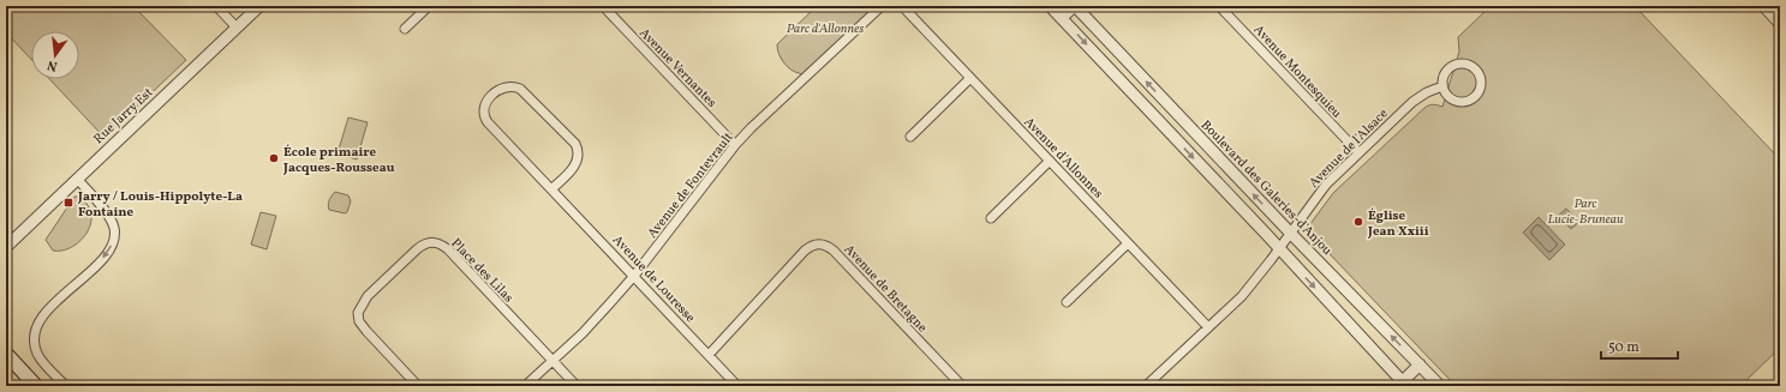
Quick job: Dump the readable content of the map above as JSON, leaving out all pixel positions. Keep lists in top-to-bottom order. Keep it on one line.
{"streets":{"street":["Avenue Vernantes","Avenue Montesquieu","Rue Jarry Est","Avenue de l'Alsace","Avenue d'Allonnes","Avenue de Fontevrault","Boulevard des Galeries-d'Anjou","Place des Lilas","Avenue de Louresse","Avenue de Bretagne"]},"crossings":[["Avenue Vernantes","Avenue de Fontevrault"],["Avenue Montesquieu","Avenue de l'Alsace"],["Avenue de l'Alsace","Avenue d'Allonnes"],["Avenue de l'Alsace","Boulevard des Galeries-d'Anjou"],["Avenue de Fontevrault","Place des Lilas"],["Avenue de Fontevrault","Avenue de Louresse"],["Avenue de Louresse","Avenue de Bretagne"]],"parks":["Parc d'Allonnes","Parc Lucie-Bruneau"],"places":{"other":["École primaire Jacques-Rousseau","Église Jean Xxiii"],"transit":["Jarry / Louis-Hippolyte-La Fontaine"]},"scale_bar":"50 m","north":"bottom"}
